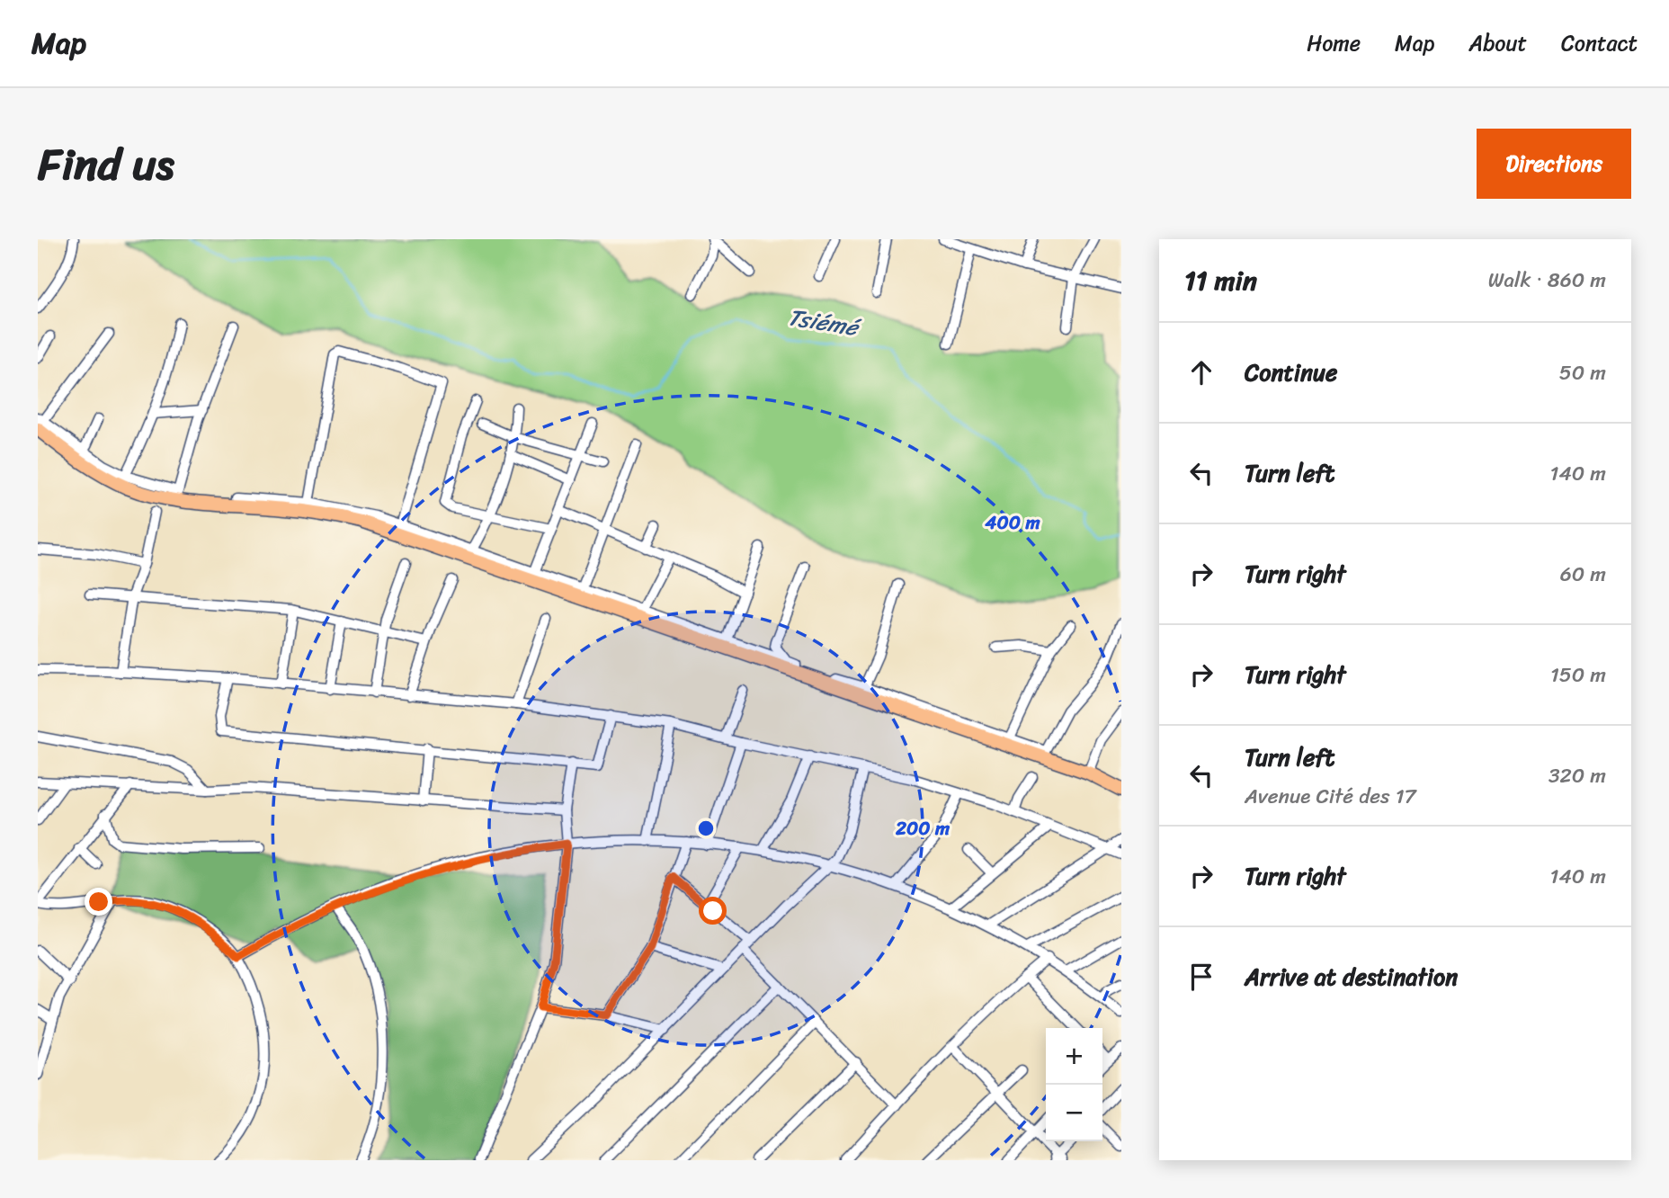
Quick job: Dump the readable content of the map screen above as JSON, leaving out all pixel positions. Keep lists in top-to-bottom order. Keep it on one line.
{"water":["Tsiémé"],"page":{"header":"Map","nav":["Home","Map","About","Contact"],"title":"Find us","buttons":"Directions","heading":["11 min","Walk · 860 m"],"list":[["Continue","50 m"],["Turn left","140 m"],["Turn right","60 m"],["Turn right","150 m"],["Turn left","Avenue Cité des 17","320 m"],["Turn right","140 m"],"Arrive at destination"],"map_buttons":["+","−"]},"rings":["400 m","200 m"]}
